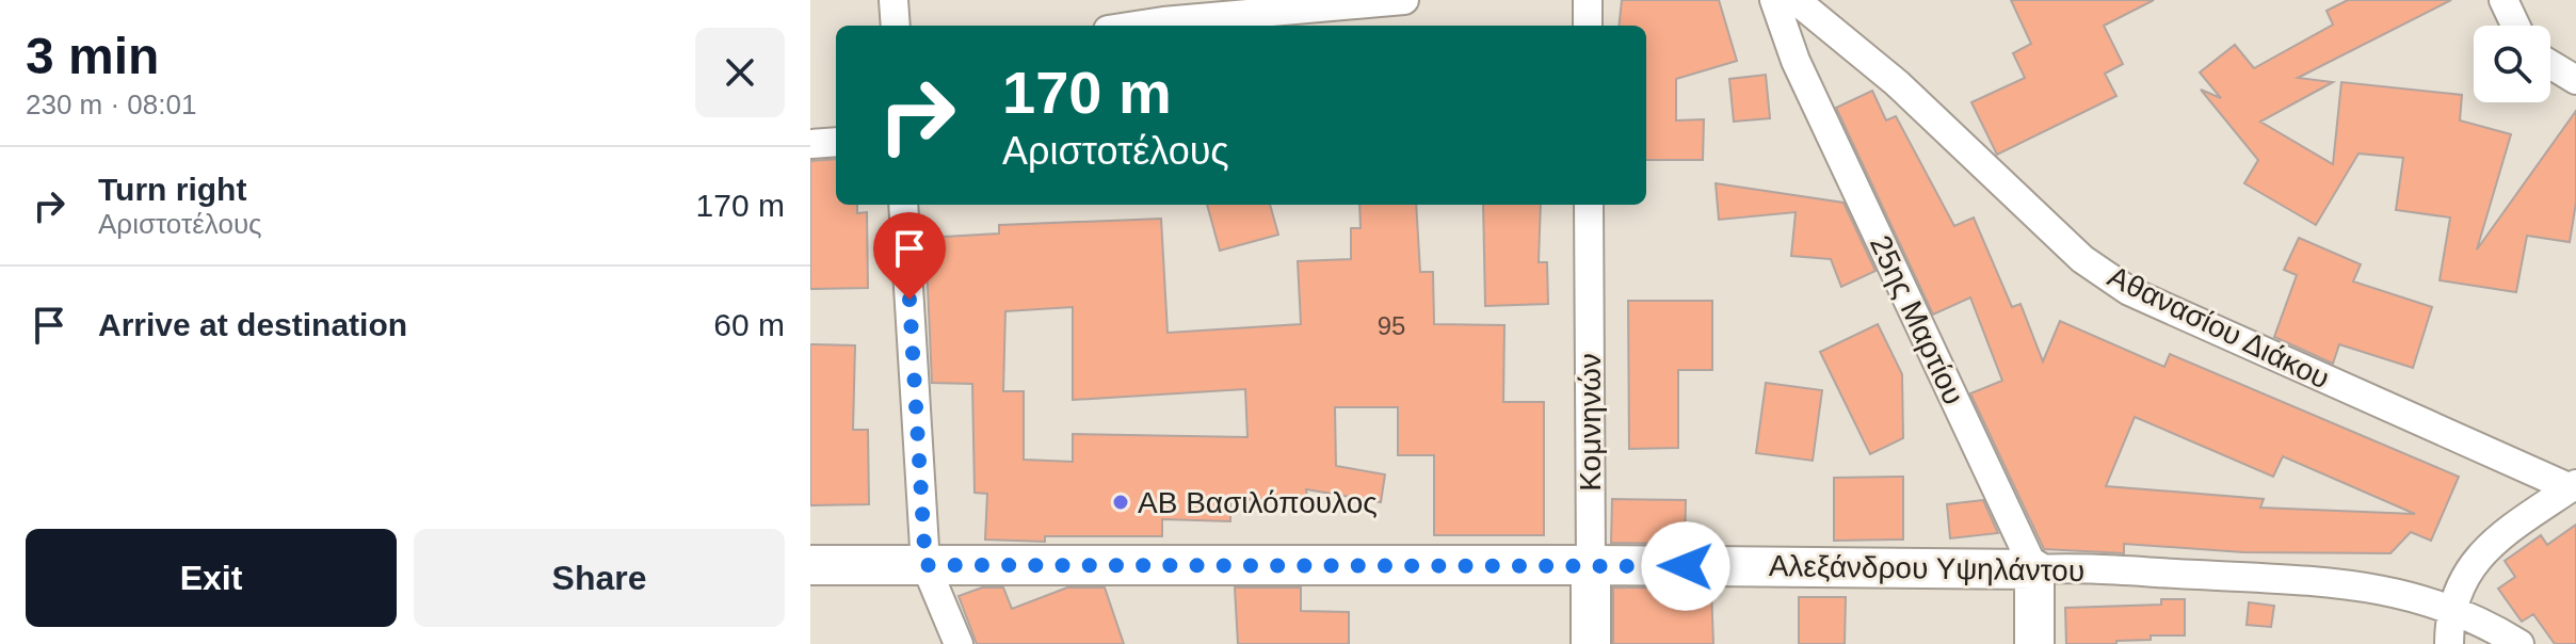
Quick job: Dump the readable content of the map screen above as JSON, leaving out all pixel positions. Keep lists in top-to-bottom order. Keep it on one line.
{"streets":{"street":["25ης Μαρτίου","Αθανασίου Διάκου","Κομνηνών","Αλεξάνδρου Υψηλάντου"]},"crossings":[["25ης Μαρτίου","Αλεξάνδρου Υψηλάντου"],["Κομνηνών","Αλεξάνδρου Υψηλάντου"]],"places":["ΑΒ Βασιλόπουλος"],"house_numbers":["95"],"page":{"heading":["3 min","230 m · 08:01"],"turn":["170 m","Αριστοτέλους"],"list":[{"name":"Turn right","note":"Αριστοτέλους","value":"170 m"},{"name":"Arrive at destination","value":"60 m"}],"buttons":["Exit","Share"]}}
